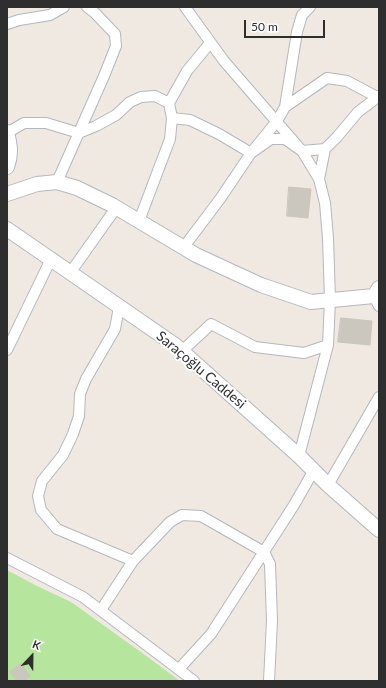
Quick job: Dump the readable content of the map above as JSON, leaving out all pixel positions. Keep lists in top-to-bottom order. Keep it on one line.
{"streets":{"street":["Saraçoğlu Caddesi"]},"scale_bar":"50 m","north":"top"}
